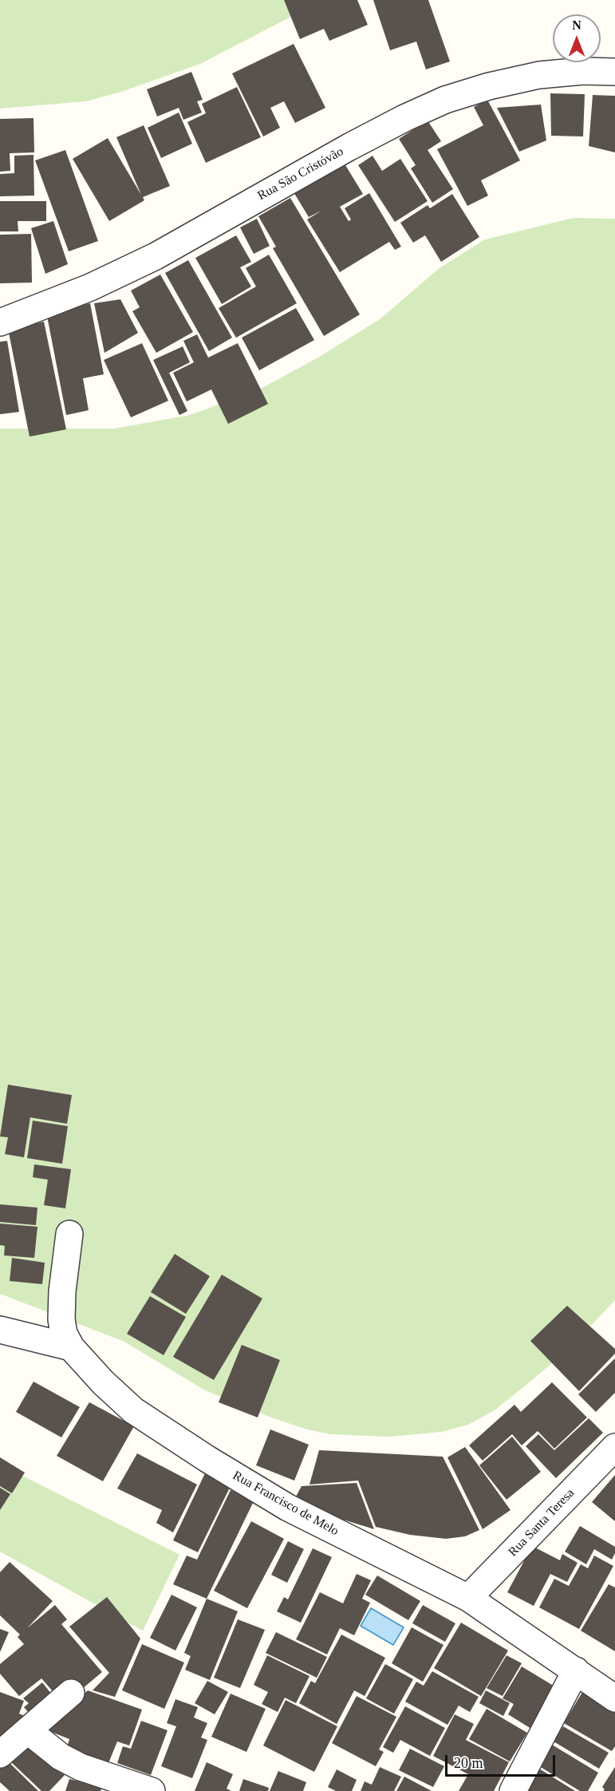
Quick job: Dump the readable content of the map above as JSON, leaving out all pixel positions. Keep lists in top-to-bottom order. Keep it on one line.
{"streets":{"street":["Rua São Cristóvão","Rua Francisco de Melo","Rua Santa Teresa"]},"crossings":[["Rua Francisco de Melo","Rua Santa Teresa"]],"scale_bar":"20 m","north":"top"}
